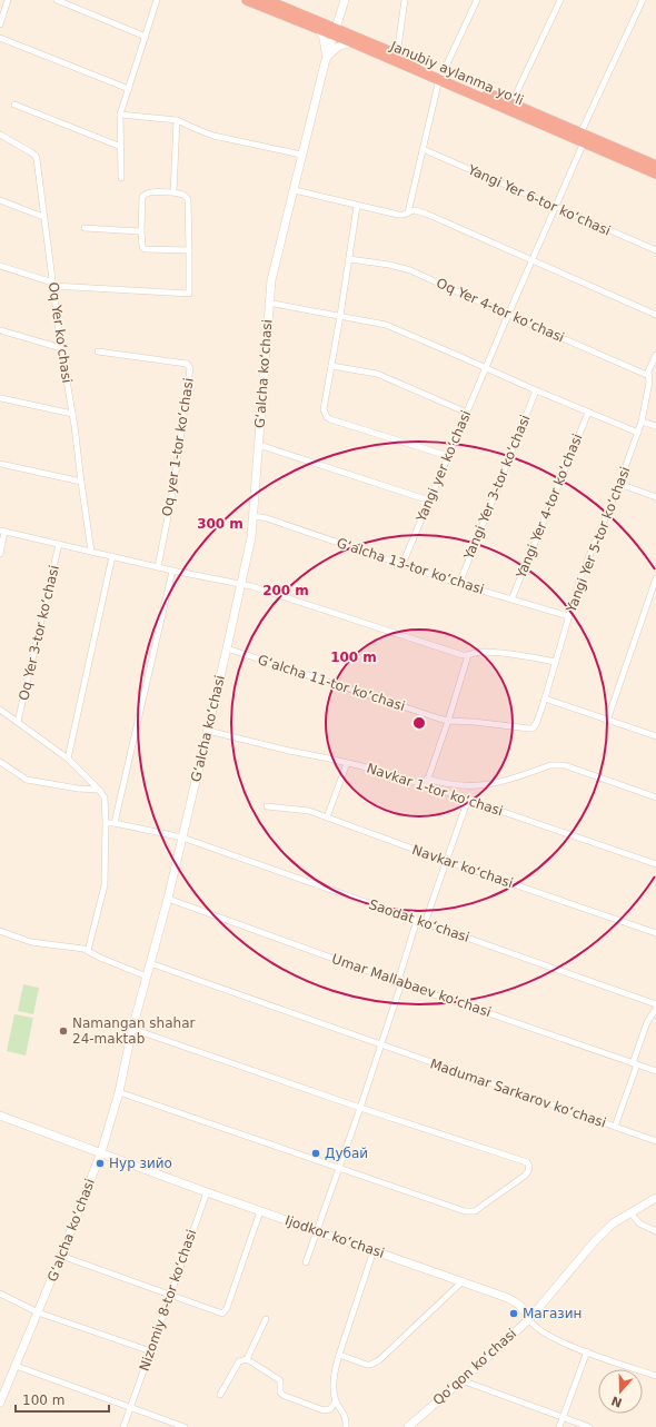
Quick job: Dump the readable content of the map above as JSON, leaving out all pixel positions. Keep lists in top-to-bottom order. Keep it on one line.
{"streets":{"highway":["Janubiy aylanma yoʻli"],"street":["Yangi Yer 6-tor koʻchasi","Oq Yer 4-tor koʻchasi","Oq Yer koʻchasi","Gʻalcha koʻchasi","Oq yer 1-tor koʻchasi","Yangi yer koʻchasi","Yangi Yer 3-tor koʻchasi","Yangi Yer 4-tor koʻchasi","Yangi Yer 5-tor koʻchasi","Gʻalcha 13-tor koʻchasi","Oq Yer 3-tor koʻchasi","Gʻalcha 11-tor koʻchasi","Navkar 1-tor koʻchasi","Navkar koʻchasi","Saodat koʻchasi","Umar Mallabaev koʻchasi","Madumar Sarkarov koʻchasi","Ijodkor koʻchasi","Nizomiy 8-tor koʻchasi","Qoʻqon koʻchasi"]},"crossings":[["Janubiy aylanma yoʻli","Gʻalcha koʻchasi"],["Janubiy aylanma yoʻli","Yangi yer koʻchasi"],["Yangi Yer 6-tor koʻchasi","Yangi yer koʻchasi"],["Oq Yer 4-tor koʻchasi","Yangi yer koʻchasi"],["Oq Yer 4-tor koʻchasi","Yangi Yer 5-tor koʻchasi"],["Gʻalcha koʻchasi","Gʻalcha 13-tor koʻchasi"],["Gʻalcha koʻchasi","Gʻalcha 11-tor koʻchasi"],["Gʻalcha koʻchasi","Navkar 1-tor koʻchasi"],["Gʻalcha koʻchasi","Saodat koʻchasi"],["Gʻalcha koʻchasi","Umar Mallabaev koʻchasi"],["Gʻalcha koʻchasi","Madumar Sarkarov koʻchasi"],["Gʻalcha koʻchasi","Ijodkor koʻchasi"],["Yangi yer koʻchasi","Gʻalcha 13-tor koʻchasi"],["Yangi Yer 3-tor koʻchasi","Gʻalcha 13-tor koʻchasi"],["Yangi Yer 4-tor koʻchasi","Gʻalcha 13-tor koʻchasi"],["Yangi Yer 5-tor koʻchasi","Gʻalcha 13-tor koʻchasi"],["Yangi Yer 5-tor koʻchasi","Gʻalcha 11-tor koʻchasi"],["Ijodkor koʻchasi","Nizomiy 8-tor koʻchasi"],["Ijodkor koʻchasi","Qoʻqon koʻchasi"]],"places":["Namangan shahar 24-maktab","Дубай","Нур зийо","Магазин"],"scale_bar":"100 m","north":"bottom","rings":["300 m","200 m","100 m"]}
